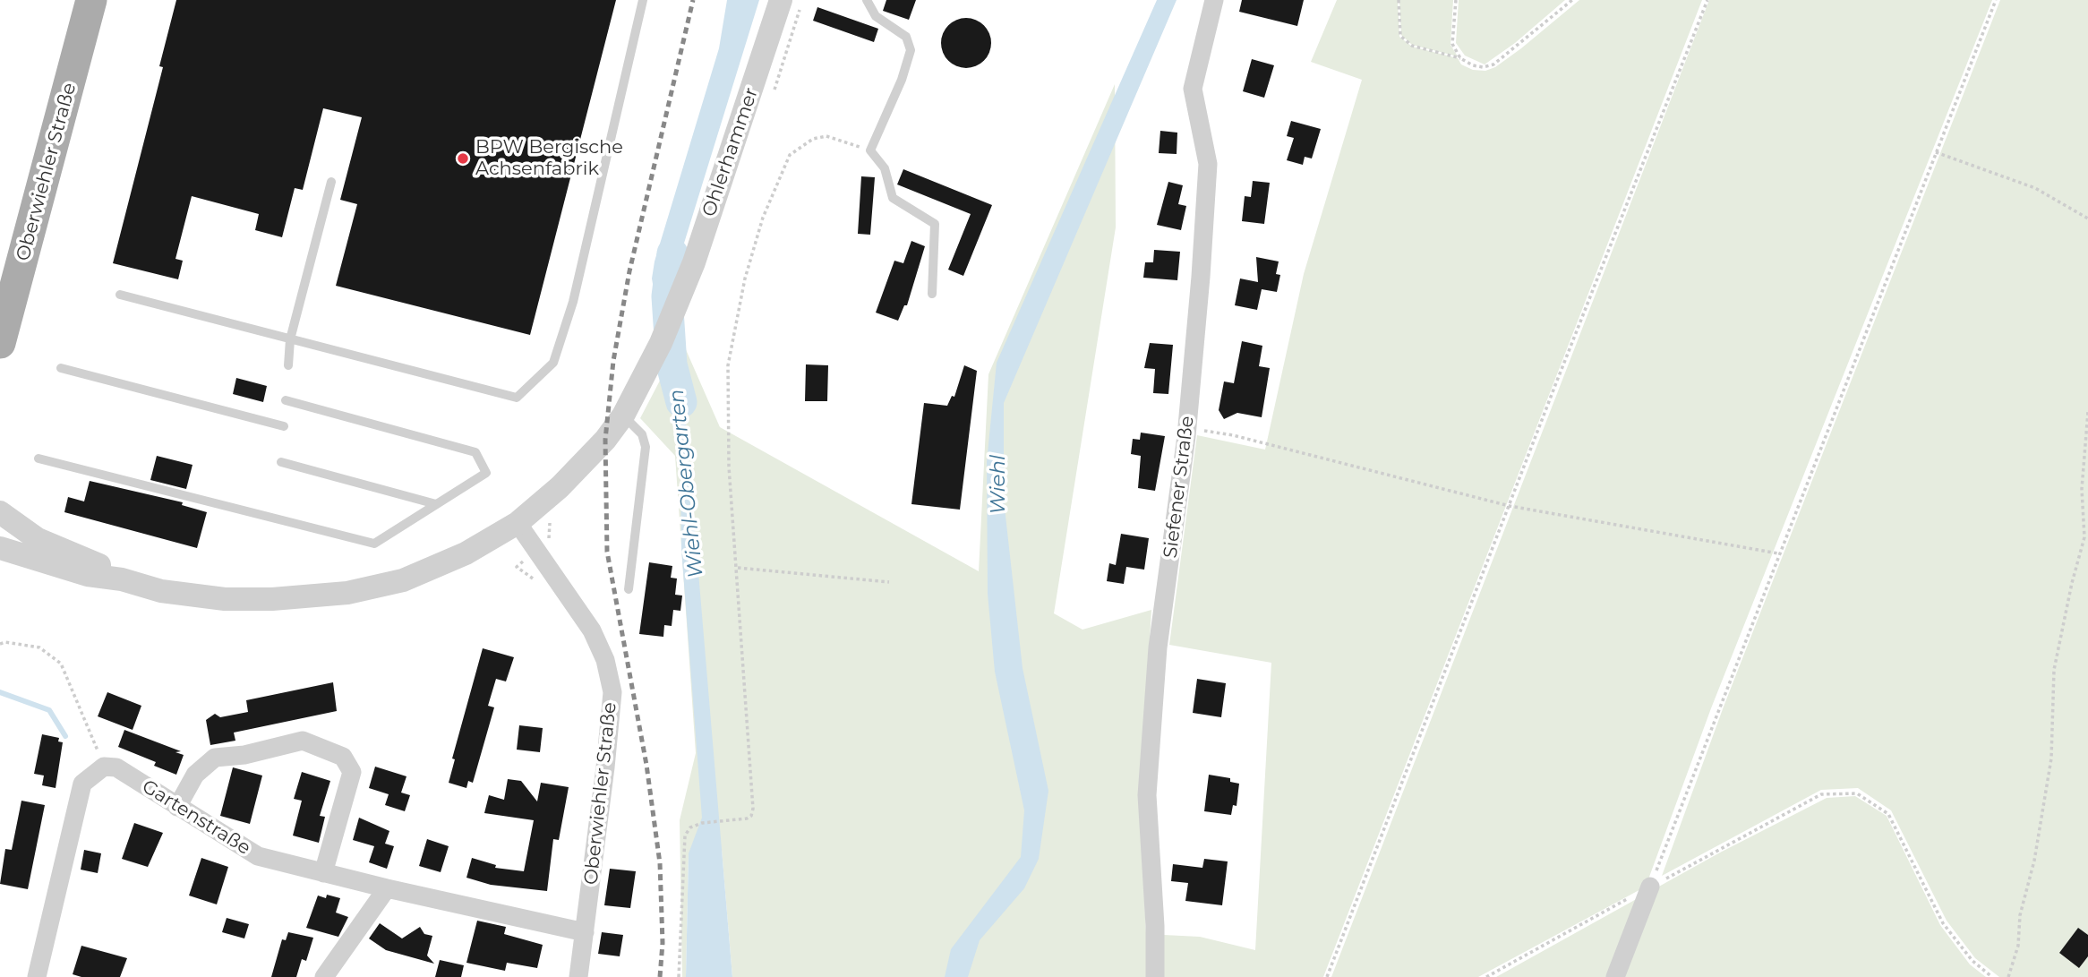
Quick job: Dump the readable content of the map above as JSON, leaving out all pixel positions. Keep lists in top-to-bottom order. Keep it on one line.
{"streets":{"main road":["Oberwiehler Straße"],"street":["Ohlerhammer","Siefener Straße","Gartenstraße"]},"crossings":[["Oberwiehler Straße","Gartenstraße"]],"water":["Wiehl-Obergarten","Wiehl"],"places":["BPW Bergische Achsenfabrik"]}
